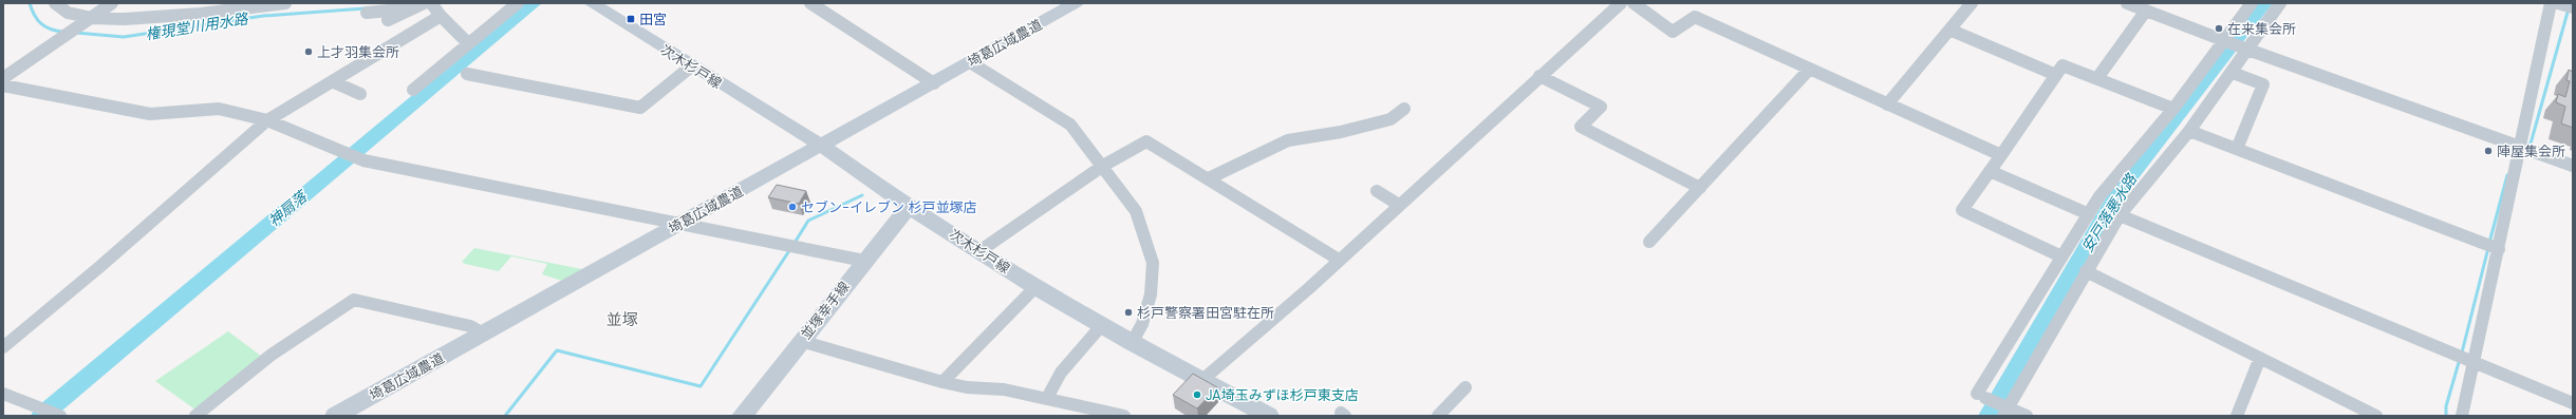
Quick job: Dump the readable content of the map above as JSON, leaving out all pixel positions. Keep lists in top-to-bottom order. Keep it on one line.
{"streets":{"main road":["埼葛広域農道","次木杉戸線","並塚幸手線"]},"crossings":[["埼葛広域農道","次木杉戸線"],["次木杉戸線","並塚幸手線"]],"districts":["並塚"],"water":["権現堂川用水路","神扇落","安戸落悪水路"],"places":{"transit":["田宮"],"other":["在来集会所","上才羽集会所","陣屋集会所","セブン-イレブン 杉戸並塚店","杉戸警察署田宮駐在所","JA埼玉みずほ杉戸東支店"]}}
